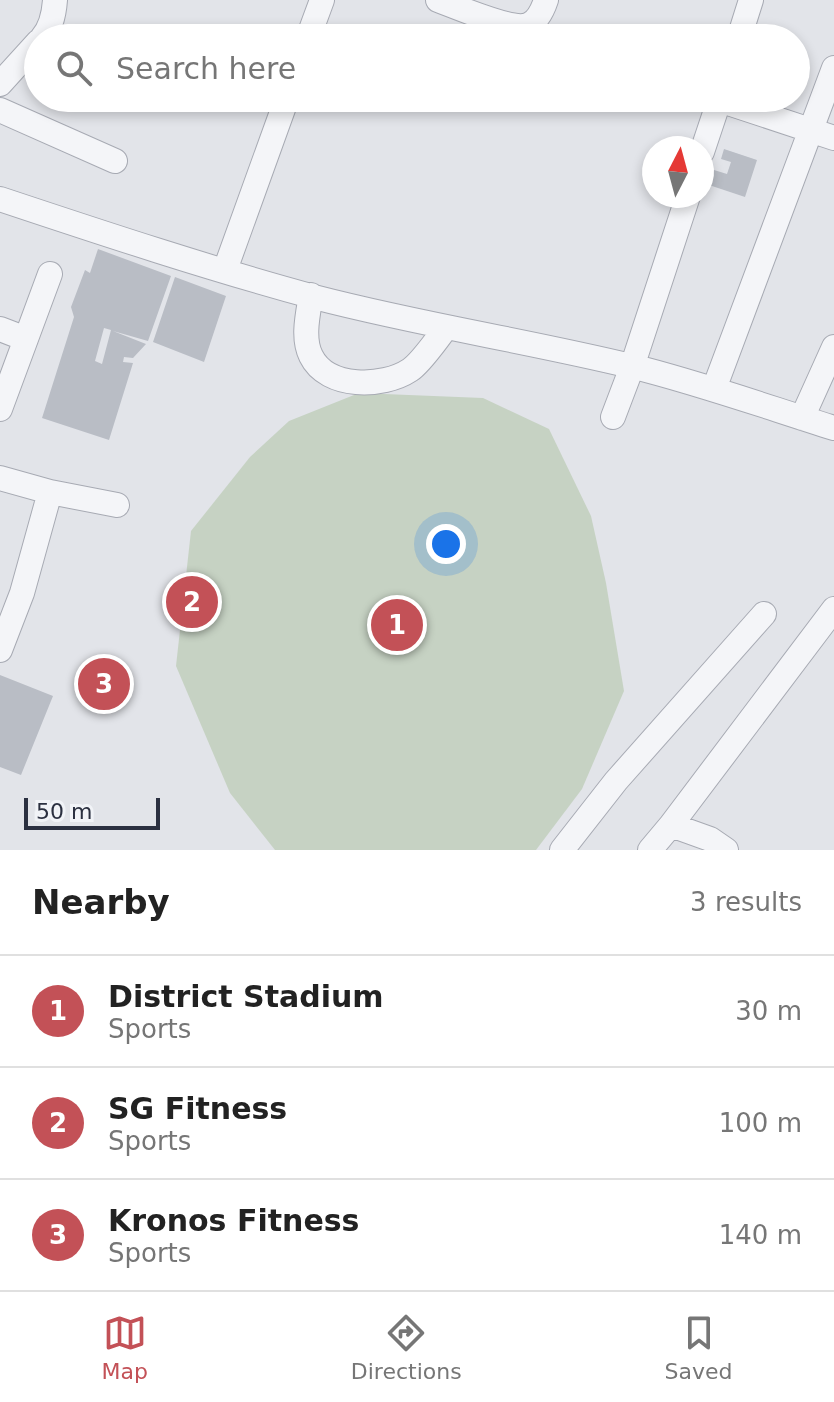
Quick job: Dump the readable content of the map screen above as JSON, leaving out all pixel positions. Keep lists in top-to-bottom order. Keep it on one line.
{"scale_bar":"50 m","north":"top","page":{"search":"Search here","pins":["2","1","3"],"scale":"50 m","heading":["Nearby","3 results"],"list":[{"mark":"1","name":"District Stadium","note":"Sports","value":"30 m"},{"mark":"2","name":"SG Fitness","note":"Sports","value":"100 m"},{"mark":"3","name":"Kronos Fitness","note":"Sports","value":"140 m"}],"nav":["Map","Directions","Saved"]}}
